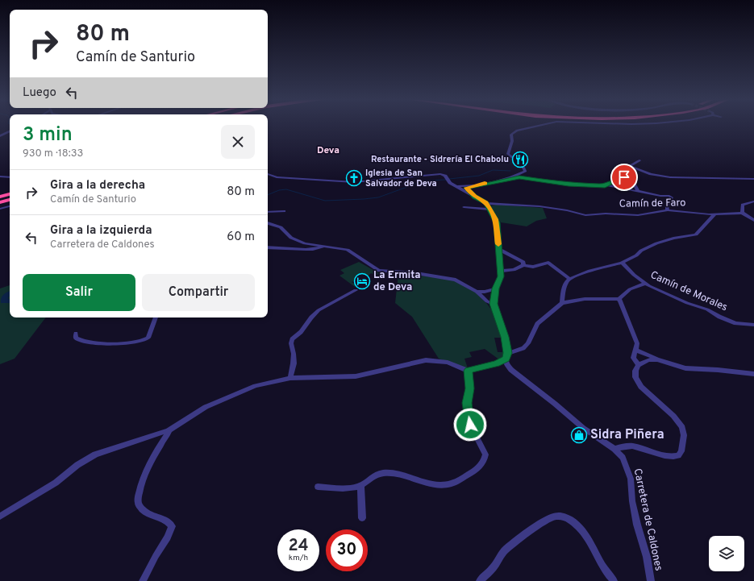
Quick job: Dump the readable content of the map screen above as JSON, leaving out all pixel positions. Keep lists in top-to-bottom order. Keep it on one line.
{"streets":{"street":["Camín de Faro","Camín de Morales","Carretera de Caldones"]},"crossings":[["Camín de Faro","Carretera de Caldones"]],"districts":["Deva"],"places":{"restaurant":["Restaurante - Sidrería El Chabolu"],"church":["Iglesia de San Salvador de Deva"],"hotel":["La Ermita de Deva"],"shop":["Sidra Piñera"]},"page":{"turn":["80 m","Camín de Santurio"],"then":"Luego","heading":["3 min","930 m · 18:33"],"list":[{"name":"Gira a la derecha","note":"Camín de Santurio","value":"80 m"},{"name":"Gira a la izquierda","note":"Carretera de Caldones","value":"60 m"}],"buttons":["Salir","Compartir"],"speed":"24 km/h","limit":"30"}}
